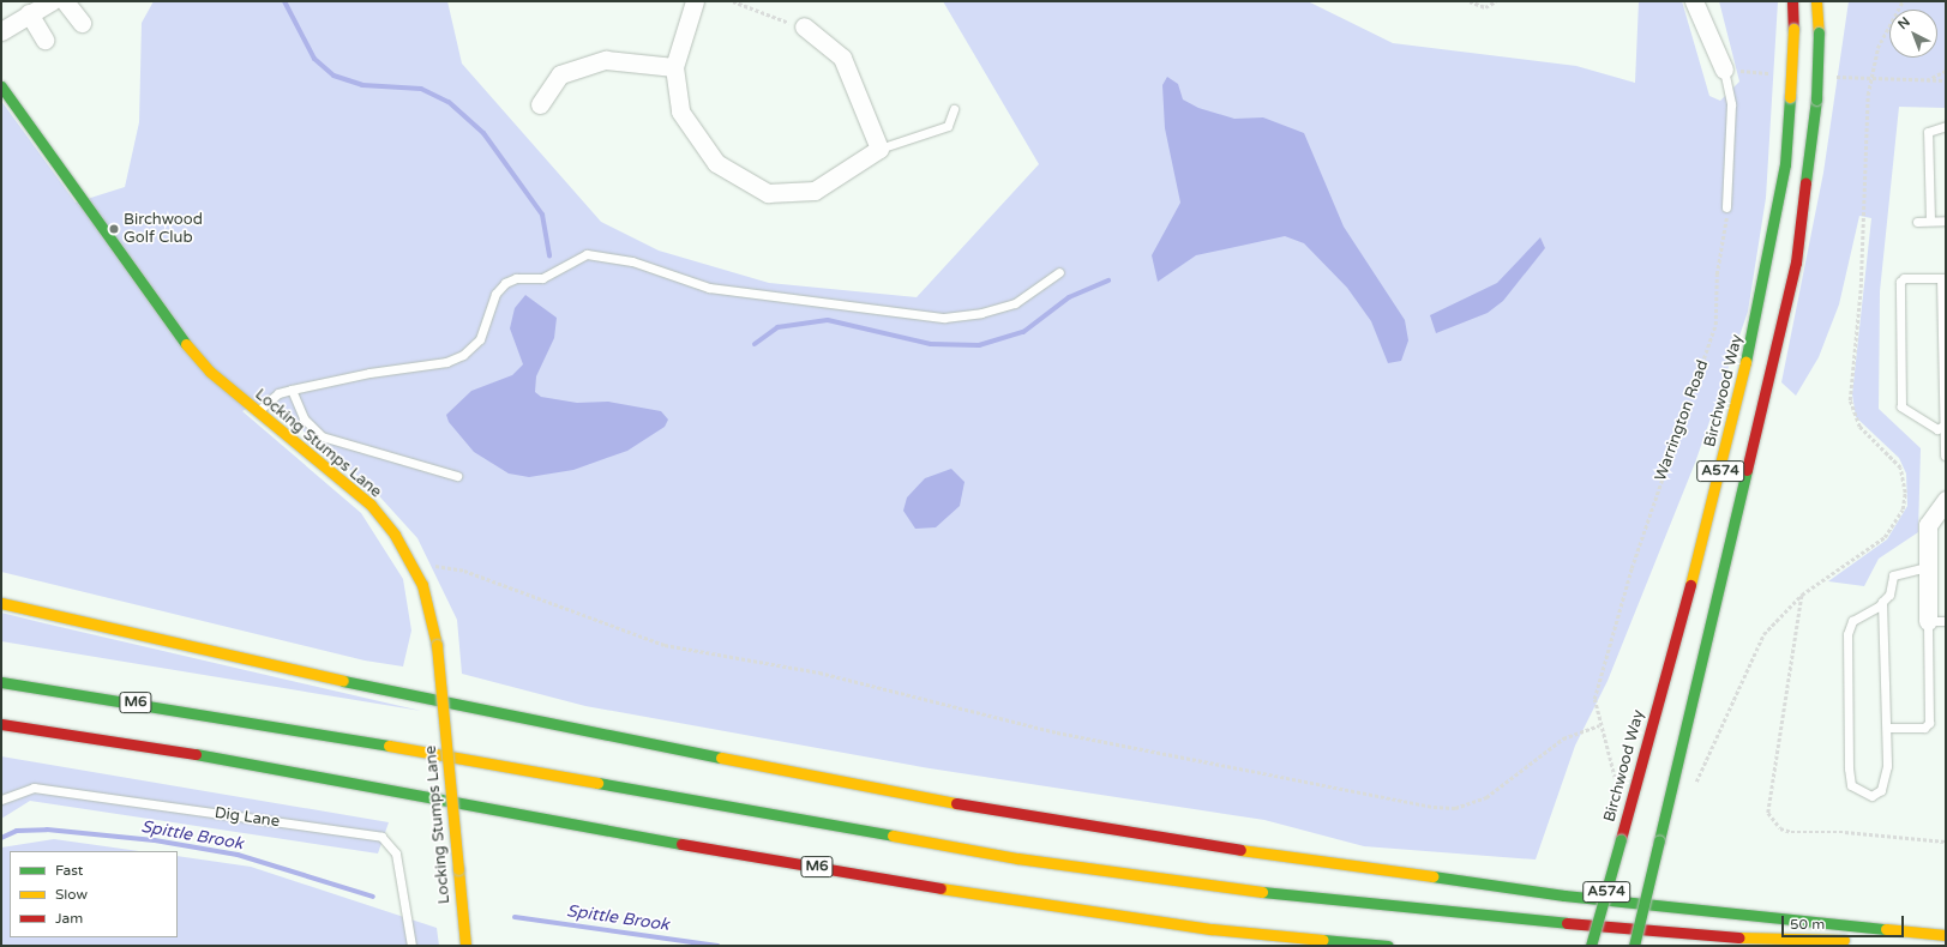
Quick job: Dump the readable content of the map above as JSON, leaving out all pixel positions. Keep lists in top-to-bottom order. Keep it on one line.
{"streets":{"main road":["Birchwood Way","Locking Stumps Lane","A574","M6"],"lane":["Dig Lane"],"path":["Warrington Road"]},"water":["Spittle Brook"],"places":["Birchwood Golf Club"],"legend":["Fast","Slow","Jam"],"scale_bar":"50 m","north":"top left"}
